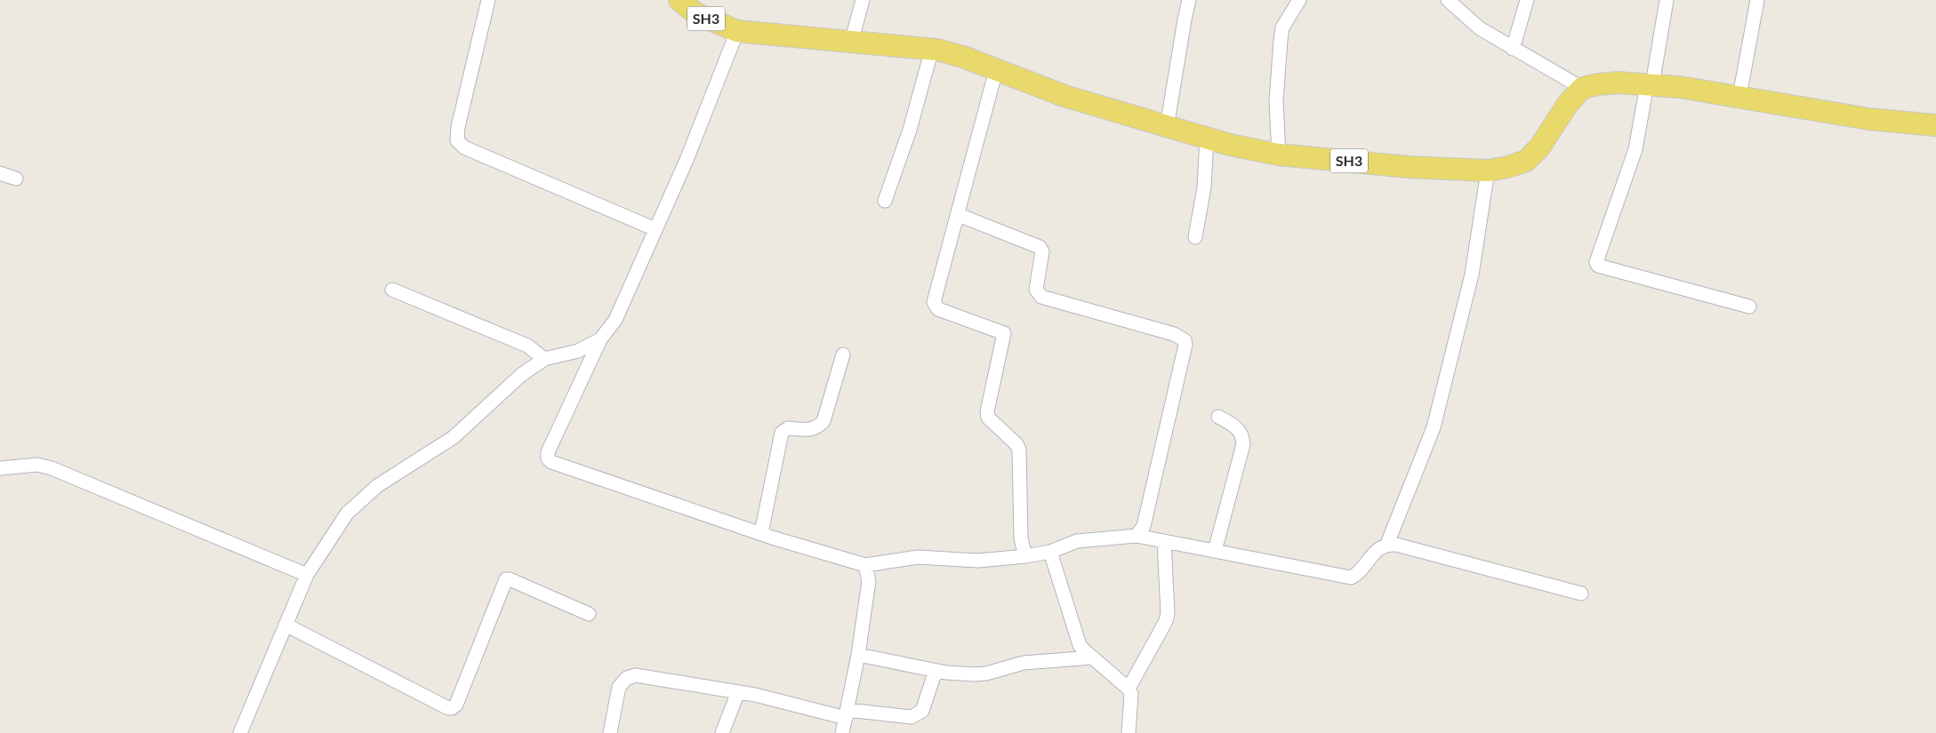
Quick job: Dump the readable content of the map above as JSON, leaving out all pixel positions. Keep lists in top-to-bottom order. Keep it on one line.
{"streets":{"main road":["SH3"]}}
